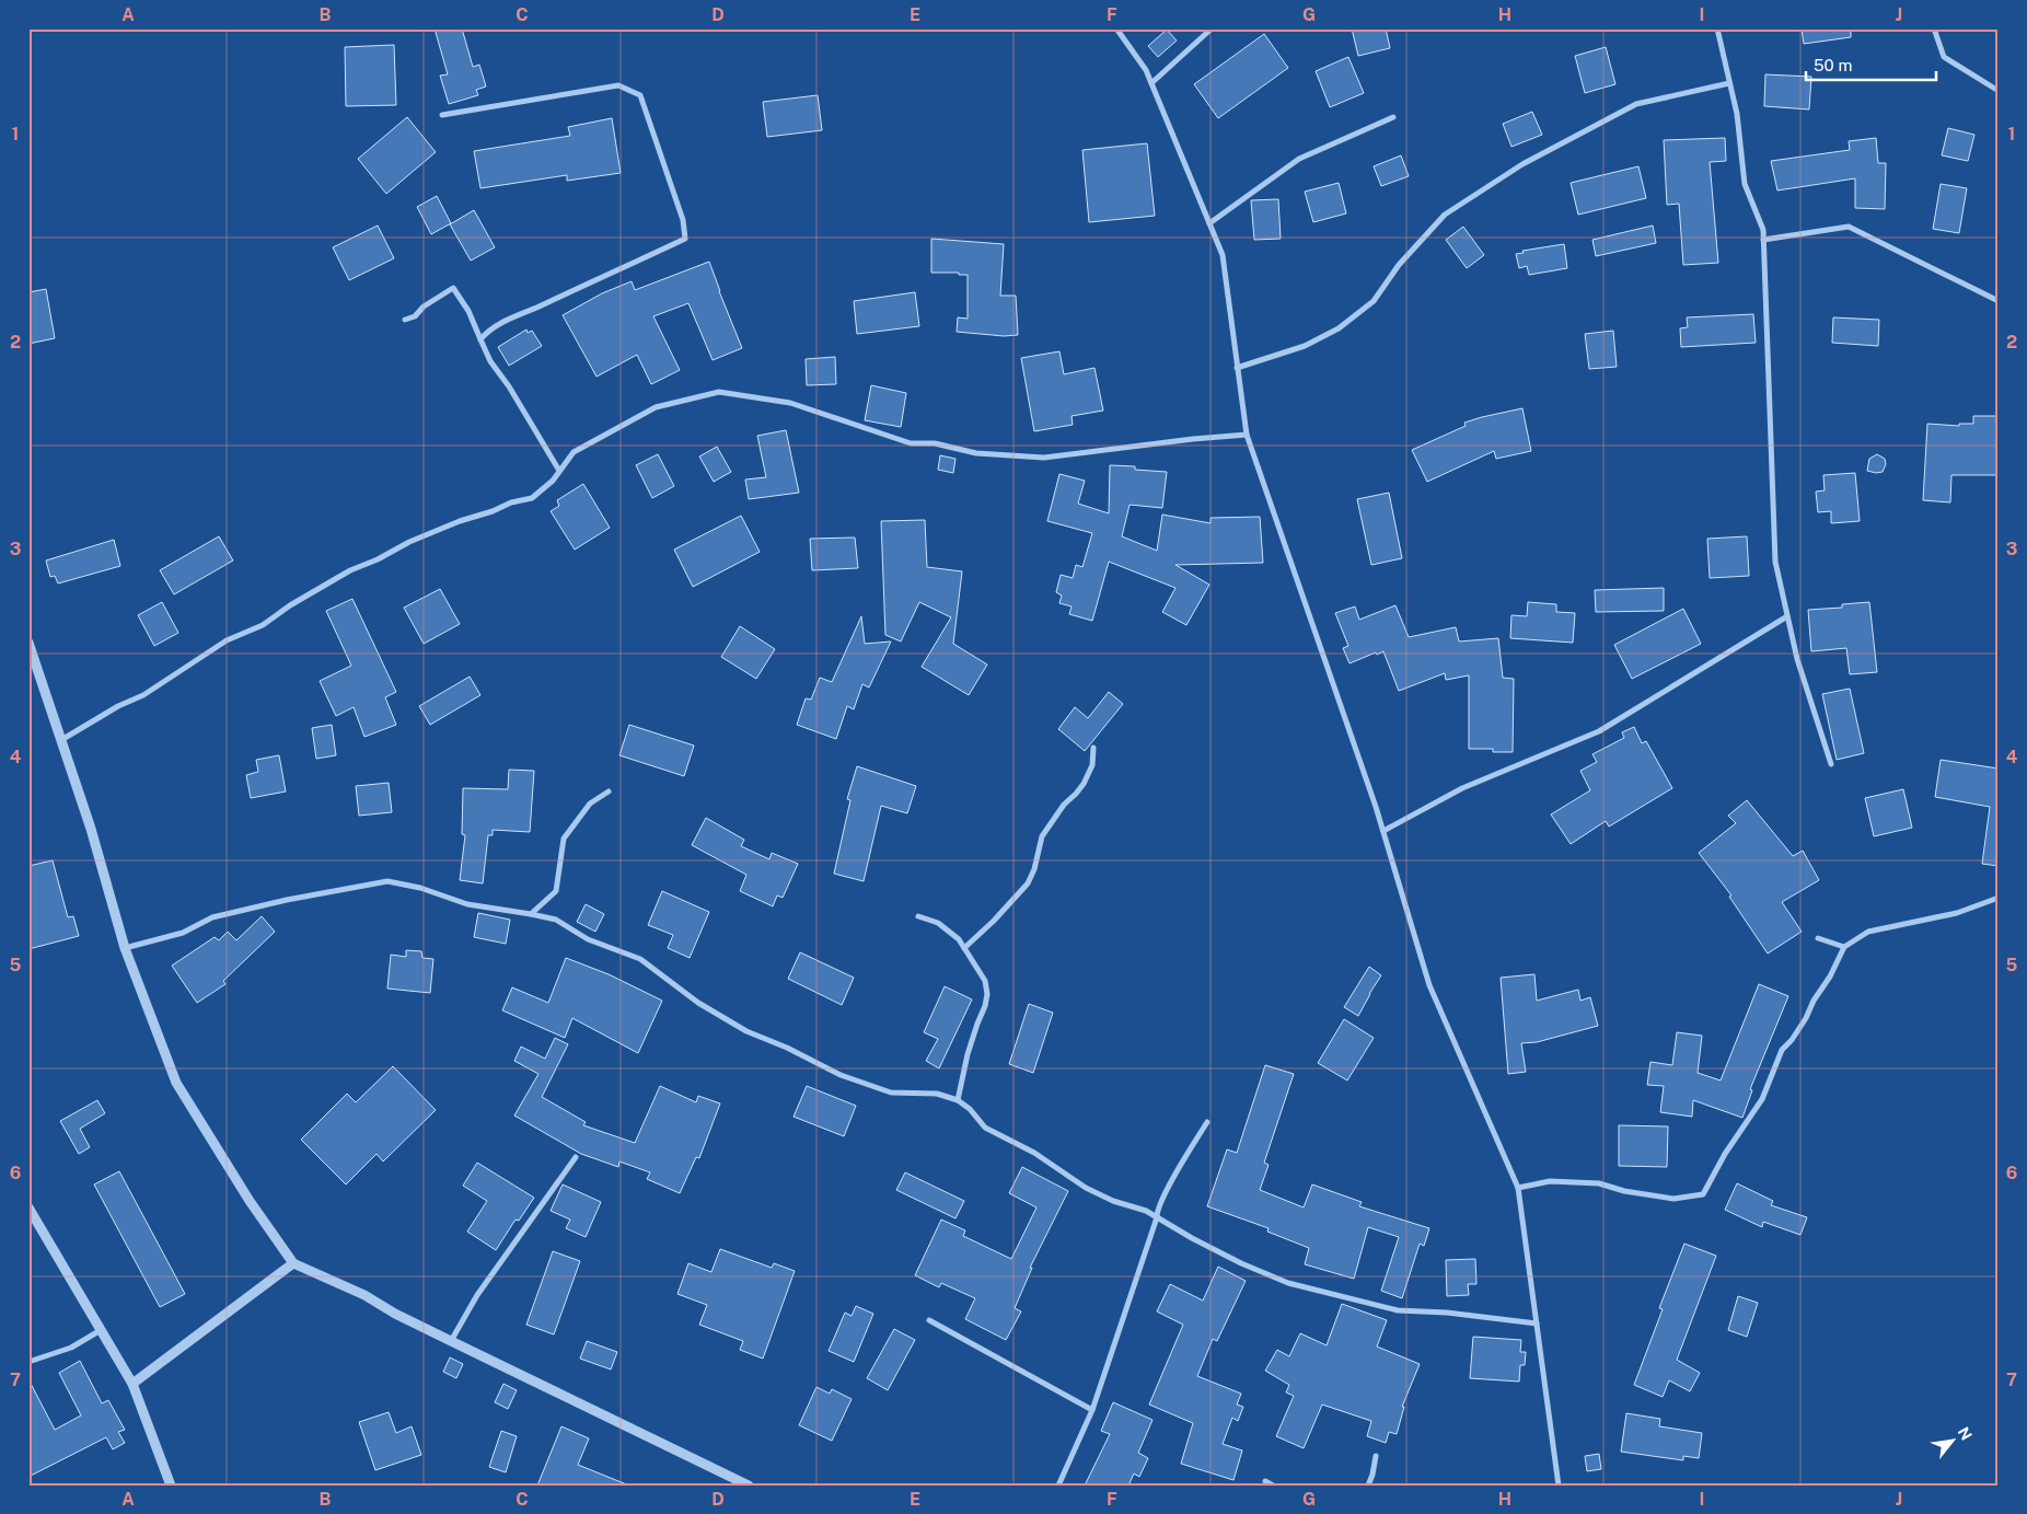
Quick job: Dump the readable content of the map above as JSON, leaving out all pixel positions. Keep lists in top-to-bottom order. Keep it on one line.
{"scale_bar":"50 m","north":"top right","grid":{"columns":["A","B","C","D","E","F","G","H","I","J"],"rows":["1","2","3","4","5","6","7"]}}
